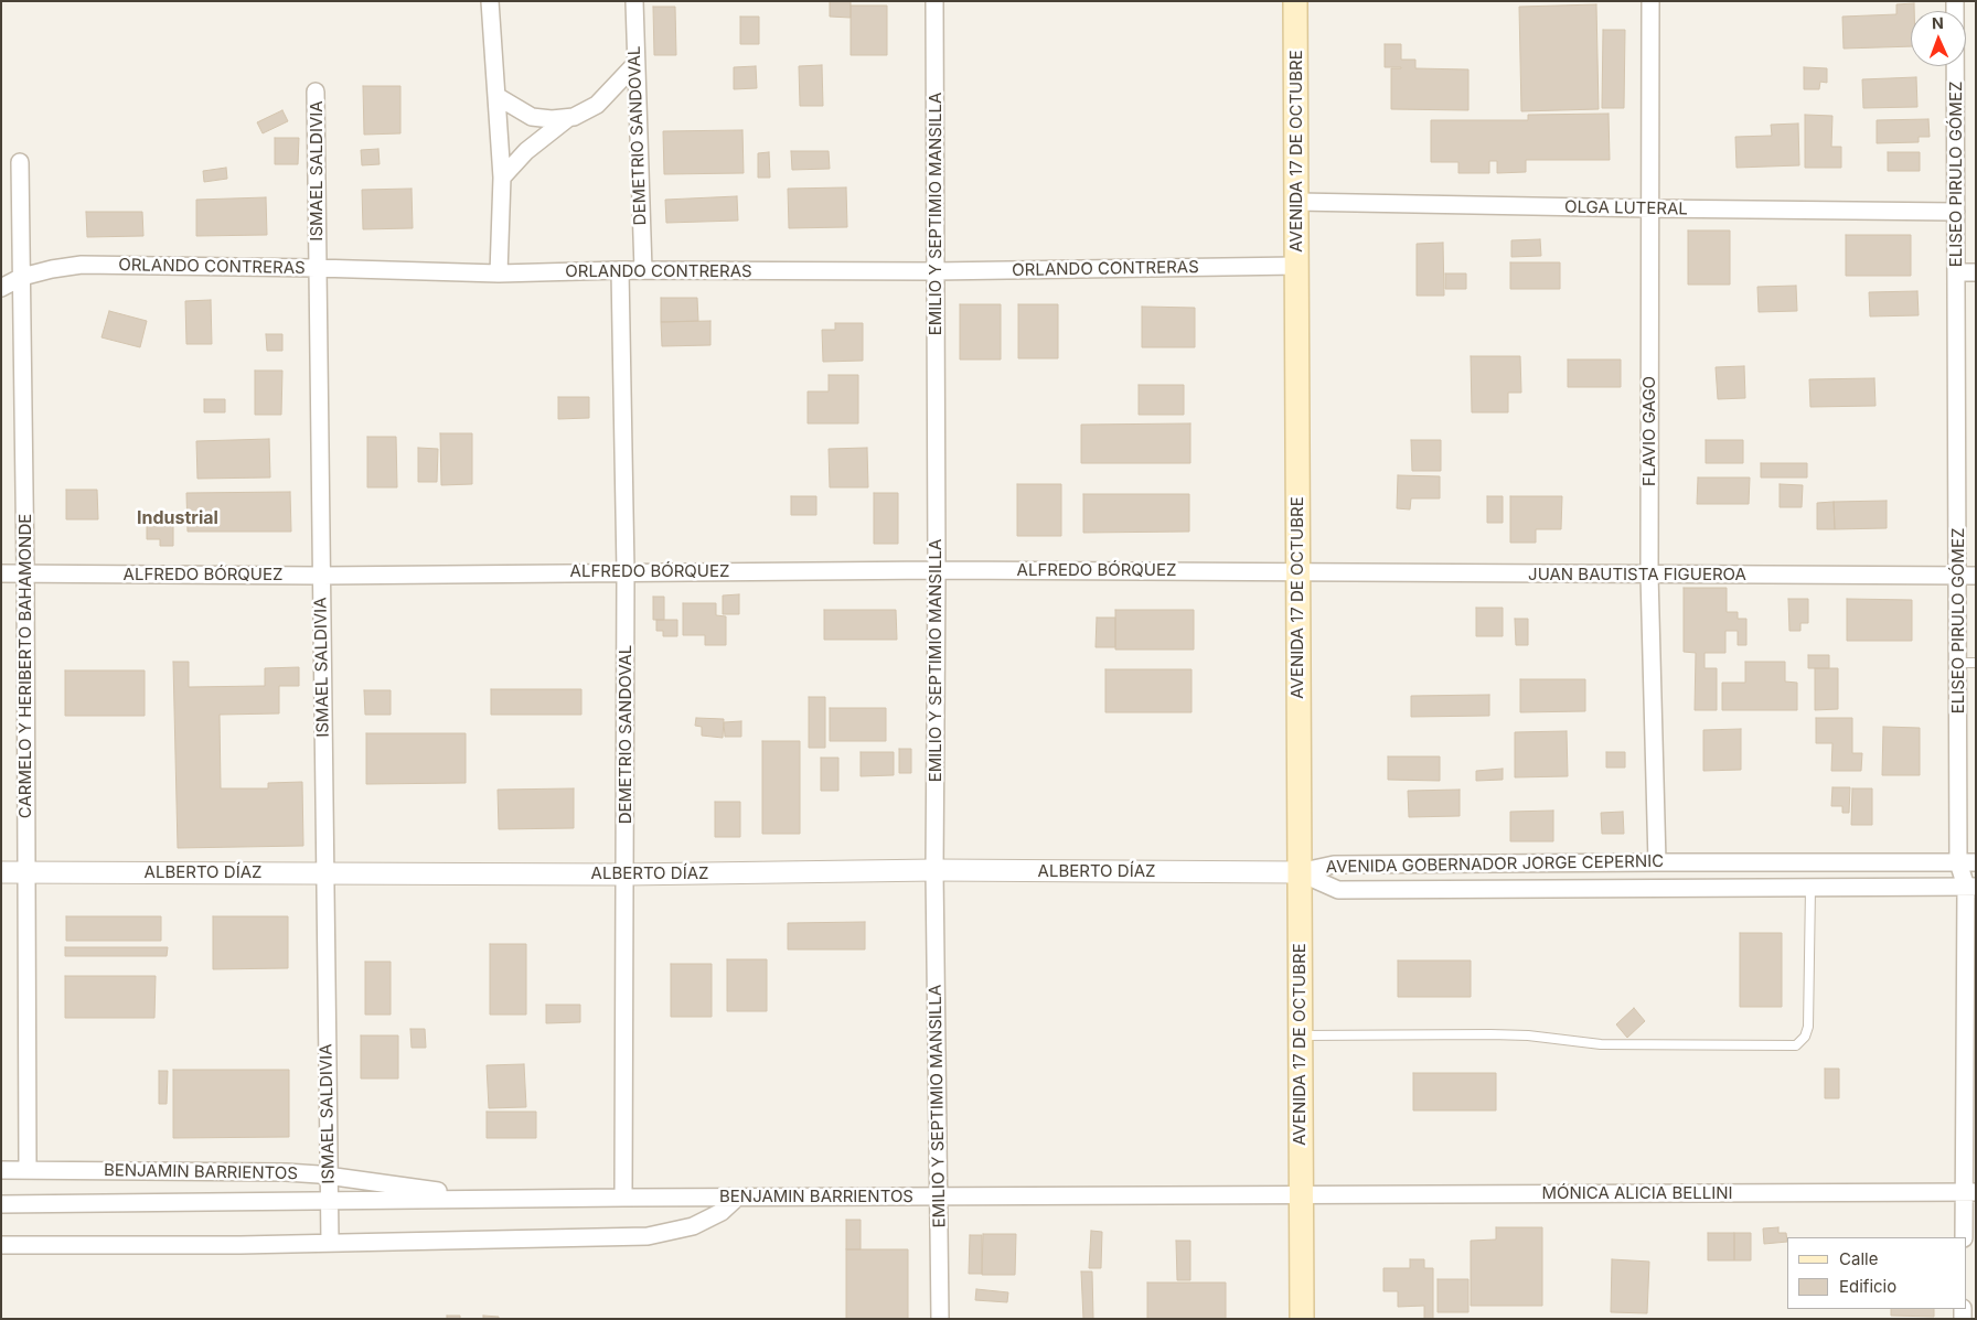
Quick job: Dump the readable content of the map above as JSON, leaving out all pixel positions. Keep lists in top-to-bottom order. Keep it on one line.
{"streets":{"main road":["AVENIDA 17 DE OCTUBRE"],"street":["DEMETRIO SANDOVAL","ISMAEL SALDIVIA","ELISEO PIRULO GÓMEZ","OLGA LUTERAL","EMILIO Y SEPTIMIO MANSILLA","ORLANDO CONTRERAS","FLAVIO GAGO","ALFREDO BÓRQUEZ","JUAN BAUTISTA FIGUEROA","CARMELO Y HERIBERTO BAHAMONDE","AVENIDA GOBERNADOR JORGE CEPERNIC","ALBERTO DÍAZ","BENJAMIN BARRIENTOS","MÓNICA ALICIA BELLINI"]},"crossings":[["DEMETRIO SANDOVAL","ORLANDO CONTRERAS"],["DEMETRIO SANDOVAL","ALFREDO BÓRQUEZ"],["DEMETRIO SANDOVAL","ALBERTO DÍAZ"],["DEMETRIO SANDOVAL","BENJAMIN BARRIENTOS"],["AVENIDA 17 DE OCTUBRE","OLGA LUTERAL"],["AVENIDA 17 DE OCTUBRE","ORLANDO CONTRERAS"],["AVENIDA 17 DE OCTUBRE","ALFREDO BÓRQUEZ"],["AVENIDA 17 DE OCTUBRE","JUAN BAUTISTA FIGUEROA"],["AVENIDA 17 DE OCTUBRE","AVENIDA GOBERNADOR JORGE CEPERNIC"],["AVENIDA 17 DE OCTUBRE","ALBERTO DÍAZ"],["AVENIDA 17 DE OCTUBRE","BENJAMIN BARRIENTOS"],["AVENIDA 17 DE OCTUBRE","MÓNICA ALICIA BELLINI"],["ISMAEL SALDIVIA","ORLANDO CONTRERAS"],["ISMAEL SALDIVIA","ALFREDO BÓRQUEZ"],["ISMAEL SALDIVIA","ALBERTO DÍAZ"],["ISMAEL SALDIVIA","BENJAMIN BARRIENTOS"],["ELISEO PIRULO GÓMEZ","OLGA LUTERAL"],["ELISEO PIRULO GÓMEZ","JUAN BAUTISTA FIGUEROA"],["ELISEO PIRULO GÓMEZ","AVENIDA GOBERNADOR JORGE CEPERNIC"],["ELISEO PIRULO GÓMEZ","MÓNICA ALICIA BELLINI"],["OLGA LUTERAL","FLAVIO GAGO"],["EMILIO Y SEPTIMIO MANSILLA","ORLANDO CONTRERAS"],["EMILIO Y SEPTIMIO MANSILLA","ALFREDO BÓRQUEZ"],["EMILIO Y SEPTIMIO MANSILLA","ALBERTO DÍAZ"],["EMILIO Y SEPTIMIO MANSILLA","BENJAMIN BARRIENTOS"],["ORLANDO CONTRERAS","CARMELO Y HERIBERTO BAHAMONDE"],["FLAVIO GAGO","JUAN BAUTISTA FIGUEROA"],["FLAVIO GAGO","AVENIDA GOBERNADOR JORGE CEPERNIC"],["ALFREDO BÓRQUEZ","JUAN BAUTISTA FIGUEROA"],["ALFREDO BÓRQUEZ","CARMELO Y HERIBERTO BAHAMONDE"],["CARMELO Y HERIBERTO BAHAMONDE","ALBERTO DÍAZ"],["CARMELO Y HERIBERTO BAHAMONDE","BENJAMIN BARRIENTOS"],["AVENIDA GOBERNADOR JORGE CEPERNIC","ALBERTO DÍAZ"],["BENJAMIN BARRIENTOS","MÓNICA ALICIA BELLINI"]],"districts":["Industrial"],"legend":["Calle","Edificio"],"north":"top"}
